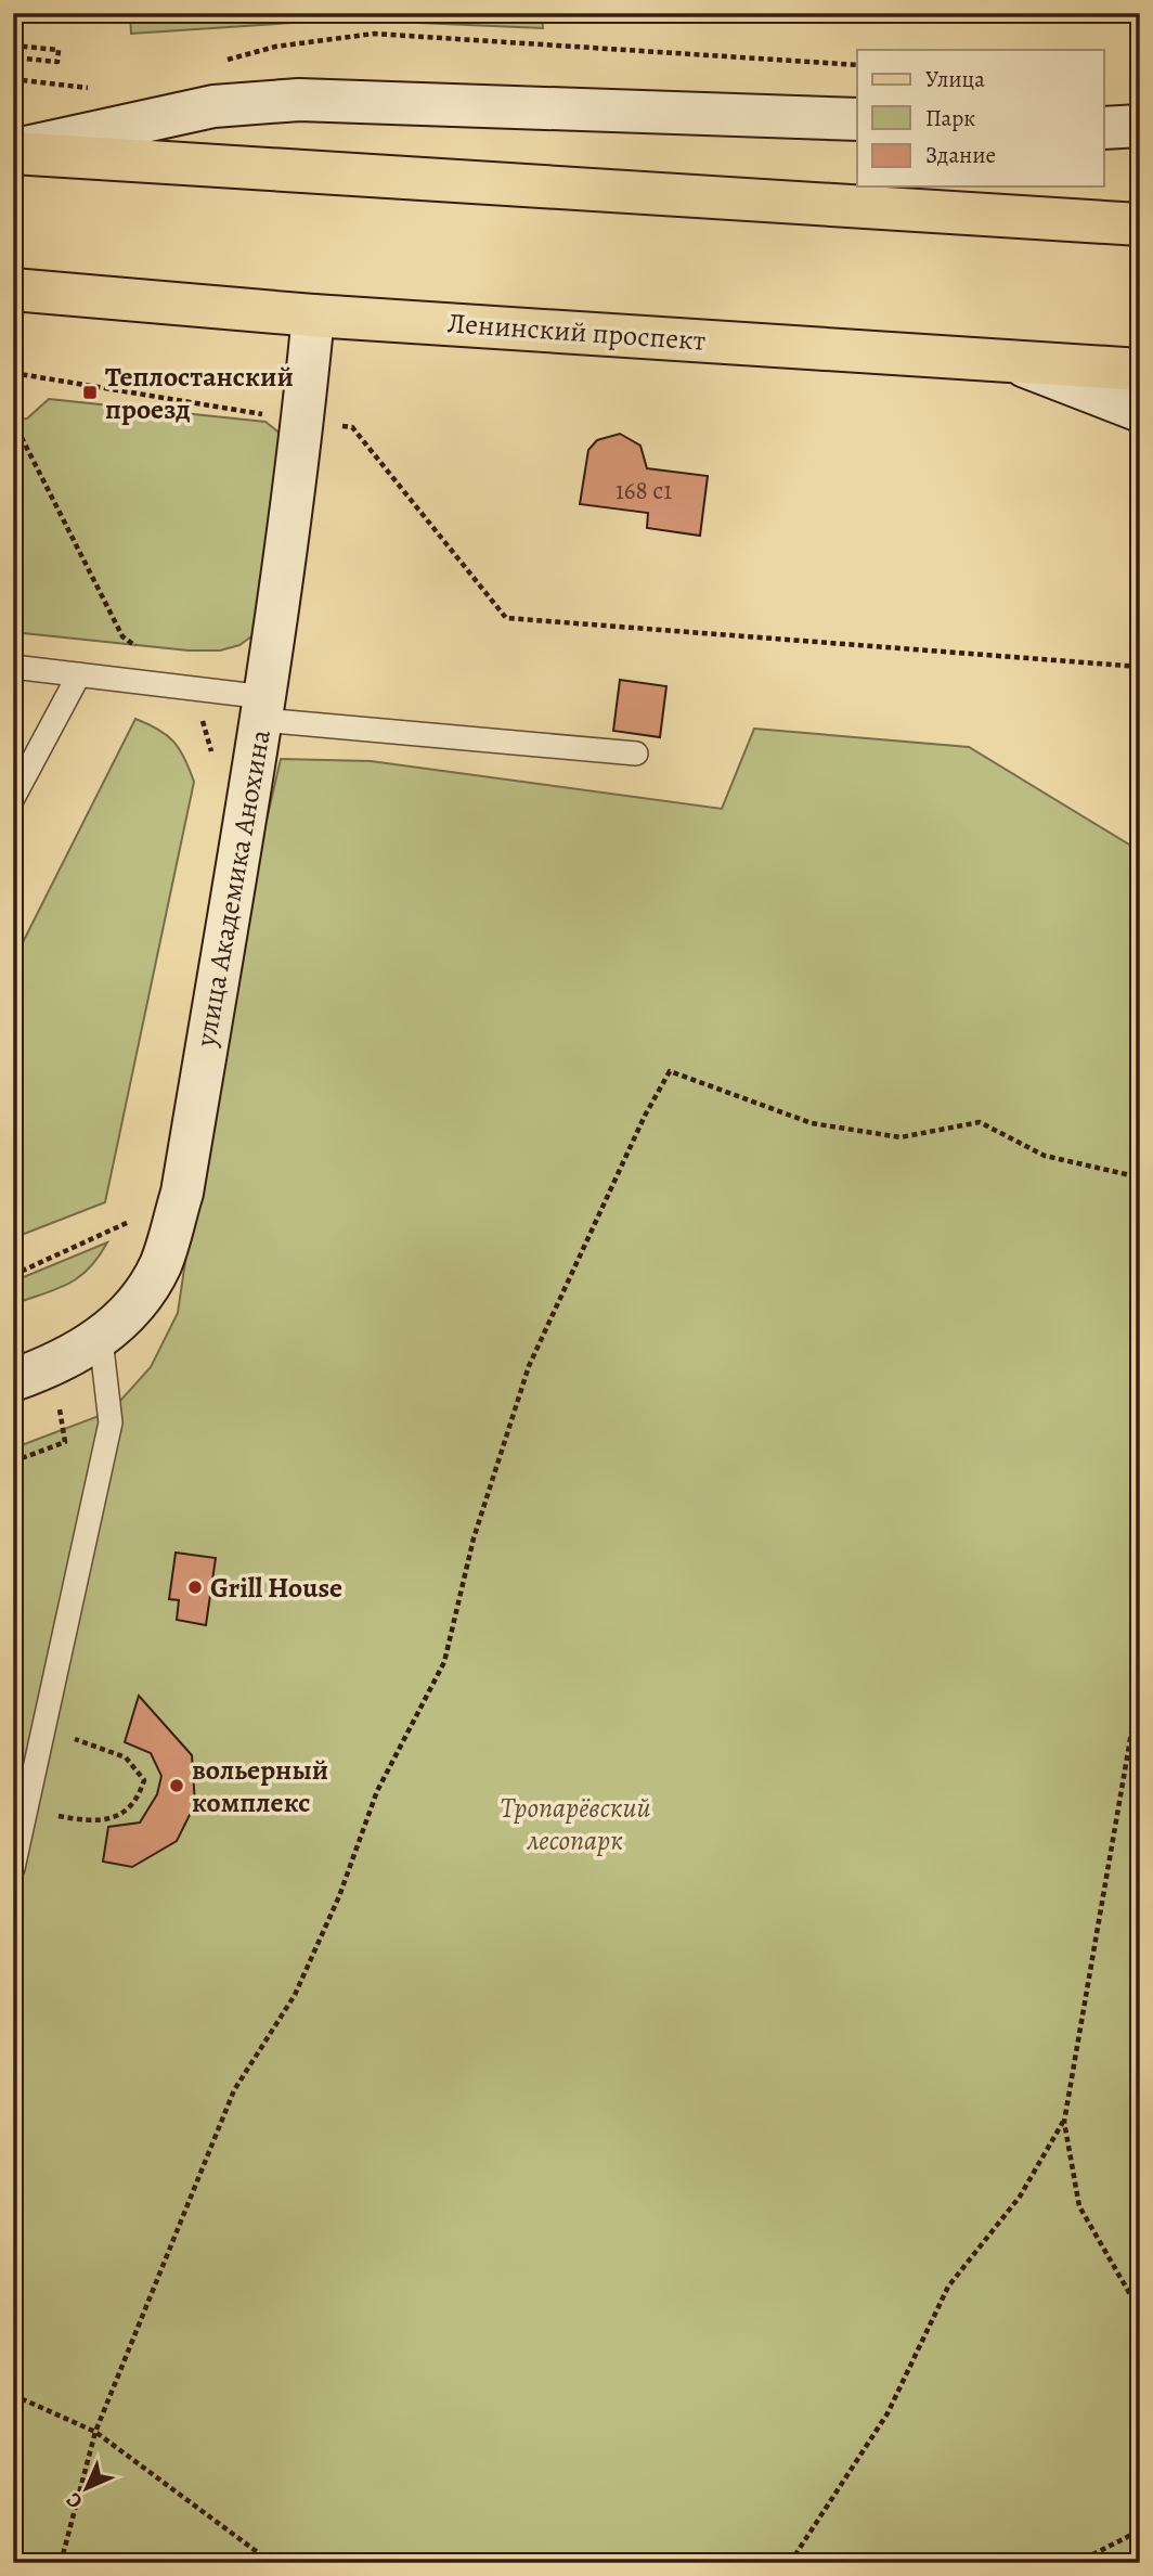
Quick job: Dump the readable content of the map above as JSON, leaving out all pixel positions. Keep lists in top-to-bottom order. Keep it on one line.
{"streets":{"main road":["Ленинский проспект"],"street":["улица Академика Анохина"]},"crossings":[["Ленинский проспект","улица Академика Анохина"]],"parks":["Тропарёвский лесопарк"],"places":{"transit":["Теплостанский проезд"],"other":["Grill House","вольерный комплекс"]},"house_numbers":["168 с1"],"legend":["Улица","Парк","Здание"],"north":"bottom left"}
